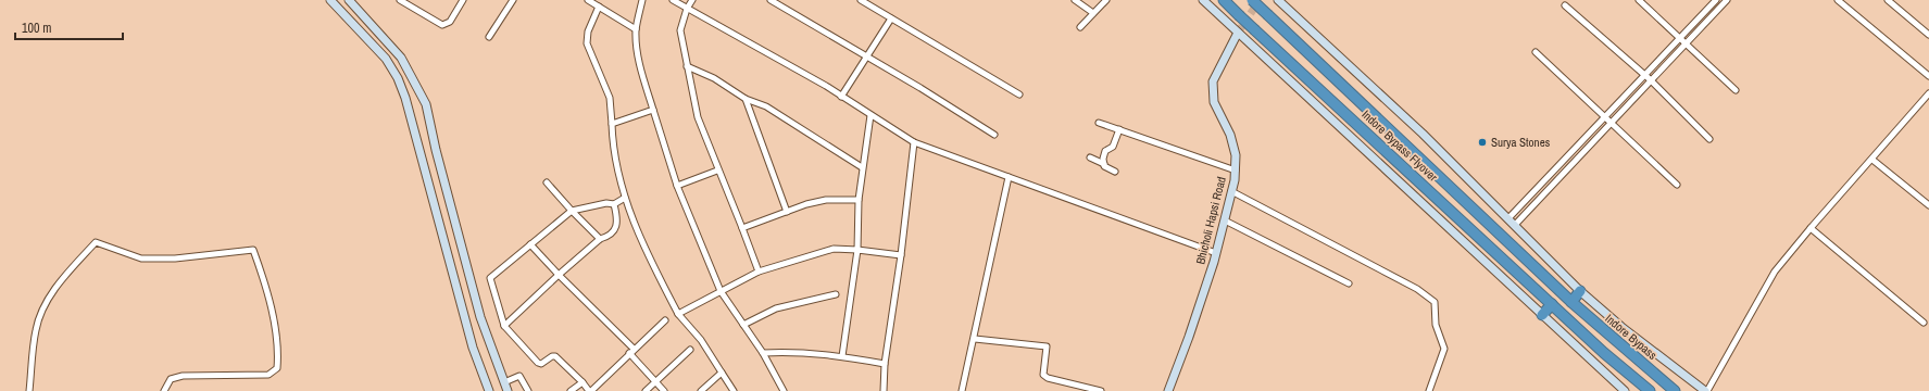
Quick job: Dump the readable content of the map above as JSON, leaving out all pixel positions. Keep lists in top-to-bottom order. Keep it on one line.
{"streets":{"highway":["Indore Bypass Flyover","Indore Bypass"],"street":["Bhicholi Hapsi Road"]},"crossings":[["Indore Bypass Flyover","Indore Bypass"]],"places":["Surya Stones"],"scale_bar":"100 m"}
